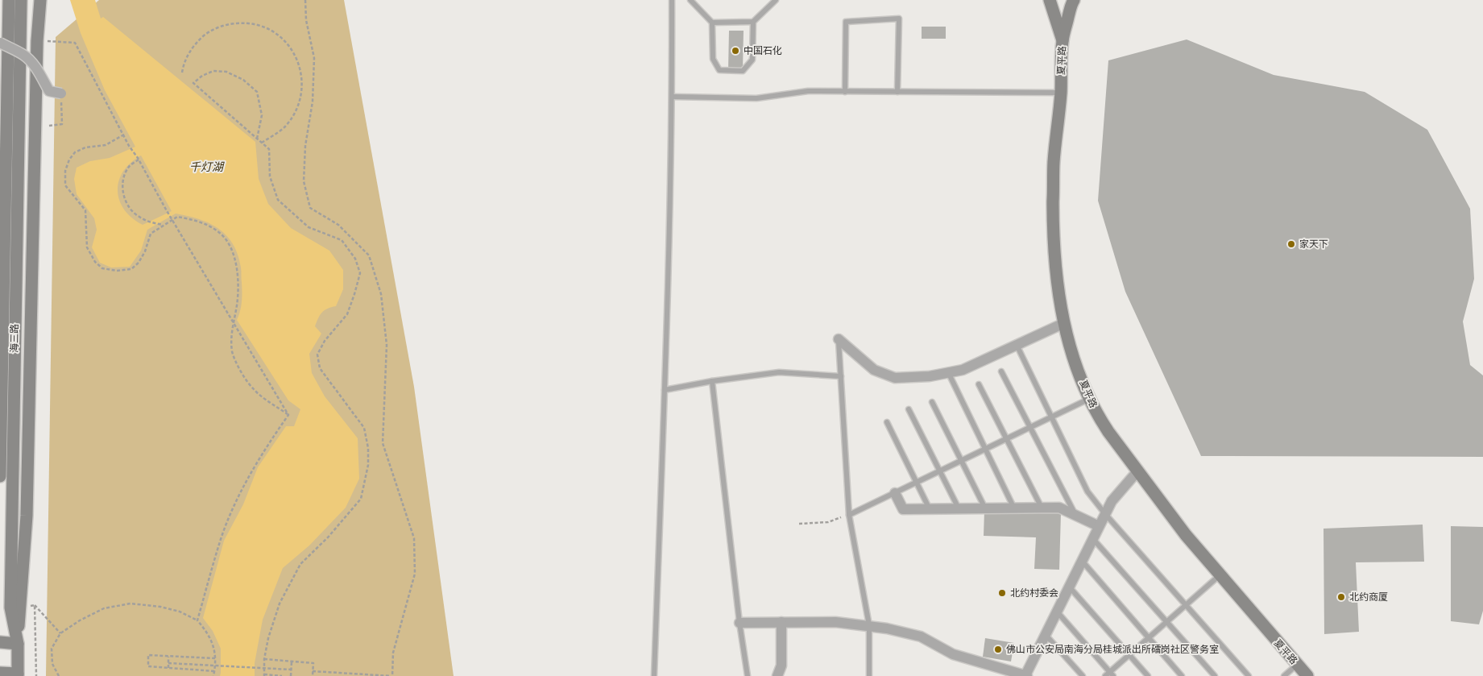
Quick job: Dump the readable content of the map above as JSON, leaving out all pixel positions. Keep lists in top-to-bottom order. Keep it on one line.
{"streets":{"main road":["夏平路","海三路"]},"water":["千灯湖"],"places":["中国石化","家天下","北约村委会","北约商厦","佛山市公安局南海分局桂城派出所礌岗社区警务室"]}
